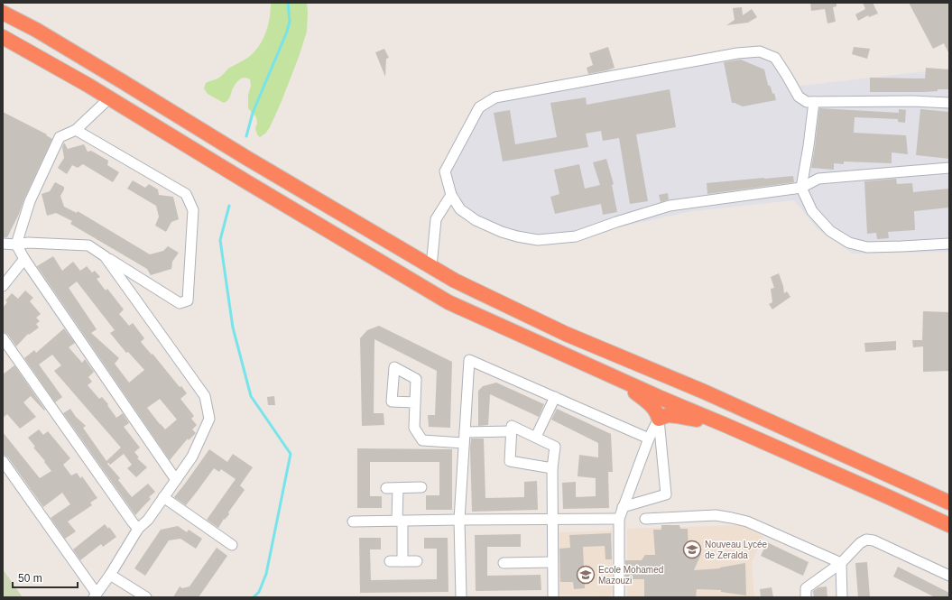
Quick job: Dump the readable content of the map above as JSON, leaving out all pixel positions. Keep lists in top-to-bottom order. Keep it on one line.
{"places":{"school or university":["Nouveau Lycée de Zeralda","Ecole Mohamed Mazouzi"]},"scale_bar":"50 m"}
